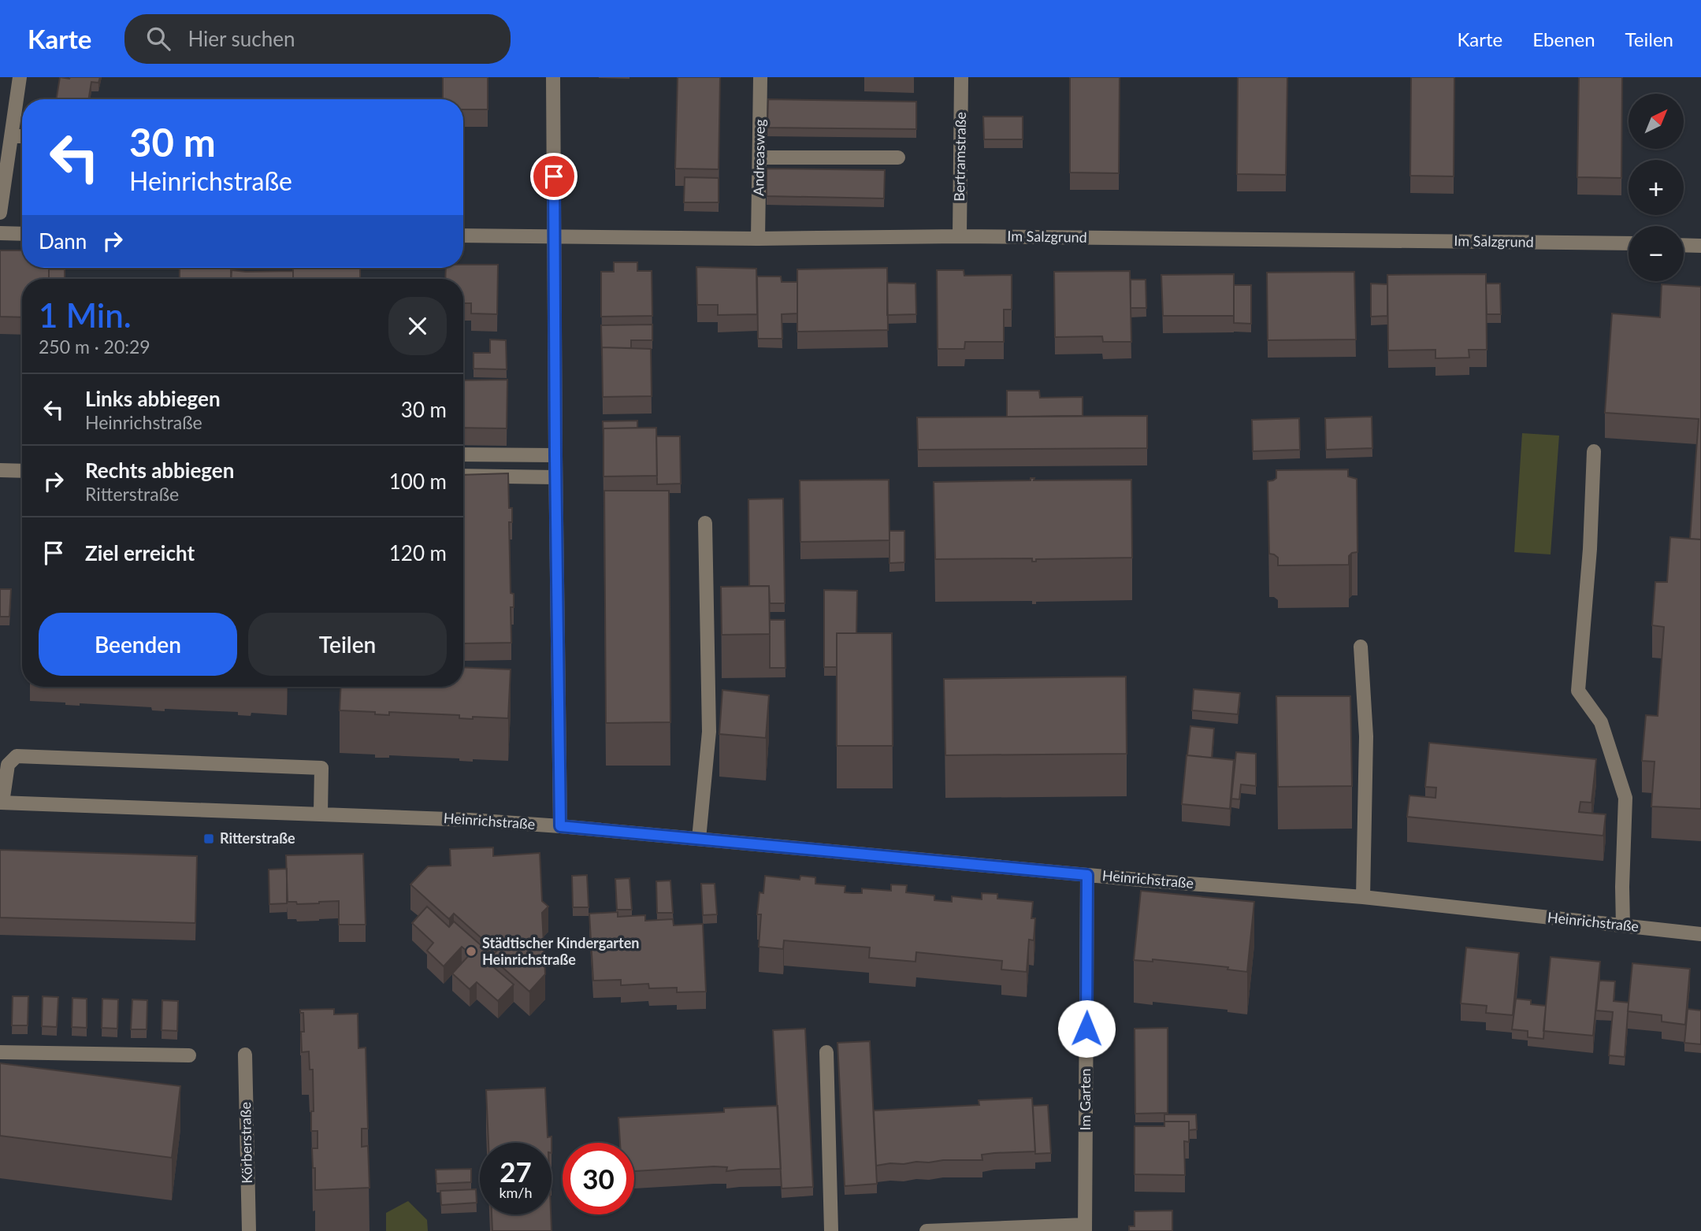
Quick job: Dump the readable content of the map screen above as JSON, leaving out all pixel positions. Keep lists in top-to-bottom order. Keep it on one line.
{"streets":{"street":["Bertramstraße","Andreasweg","Im Salzgrund","Heinrichstraße","Im Garten","Körberstraße"]},"crossings":[["Bertramstraße","Im Salzgrund"],["Andreasweg","Im Salzgrund"],["Heinrichstraße","Im Garten"]],"places":{"transit":["Ritterstraße"],"other":["Städtischer Kindergarten Heinrichstraße"]},"north":"top right","page":{"header":"Karte","search":"Hier suchen","nav":["Karte","Ebenen","Teilen"],"map_buttons":["+","−"],"turn":["30 m","Heinrichstraße"],"then":"Dann","heading":["1 Min.","250 m · 20:29"],"list":[{"name":"Links abbiegen","note":"Heinrichstraße","value":"30 m"},{"name":"Rechts abbiegen","note":"Ritterstraße","value":"100 m"},{"name":"Ziel erreicht","value":"120 m"}],"buttons":["Beenden","Teilen"],"speed":"27 km/h","limit":"30"}}
